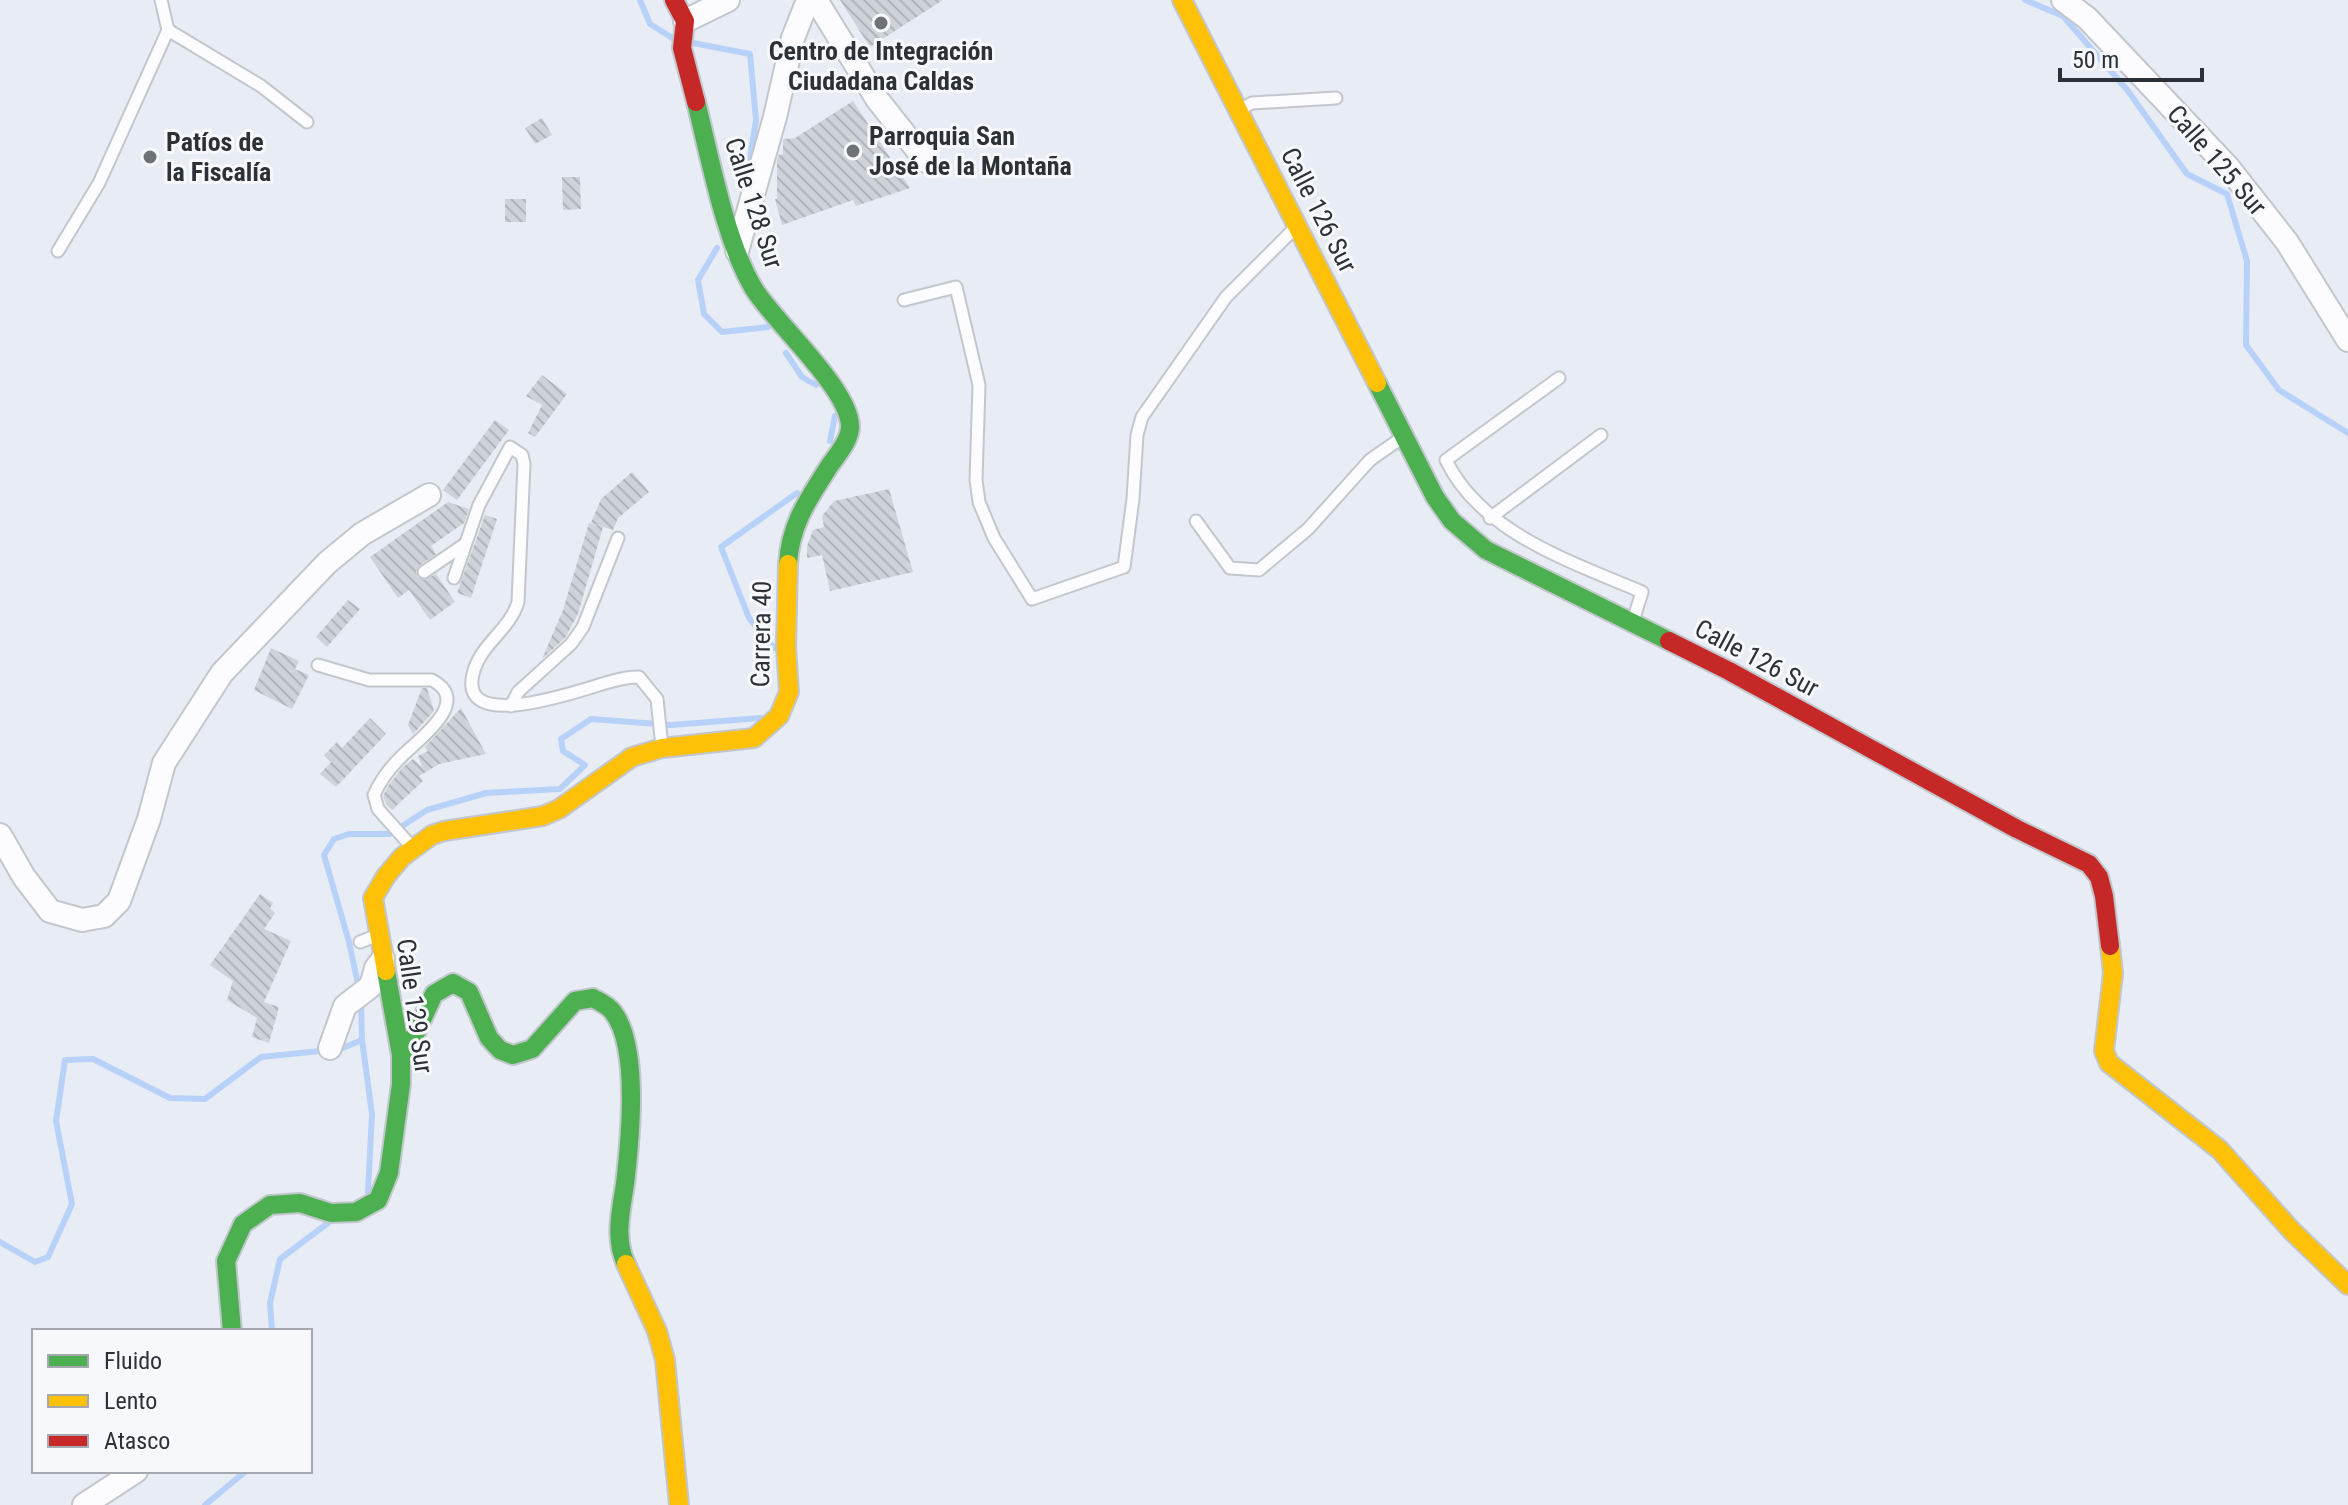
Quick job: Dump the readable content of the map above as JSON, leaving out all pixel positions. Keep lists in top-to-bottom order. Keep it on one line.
{"streets":{"street":["Calle 125 Sur","Calle 128 Sur","Calle 126 Sur","Carrera 40","Calle 129 Sur"]},"crossings":[["Calle 128 Sur","Carrera 40"],["Carrera 40","Calle 129 Sur"]],"places":["Centro de Integración Ciudadana Caldas","Parroquia San José de la Montaña","Patíos de la Fiscalía"],"legend":["Fluido","Lento","Atasco"],"scale_bar":"50 m"}
